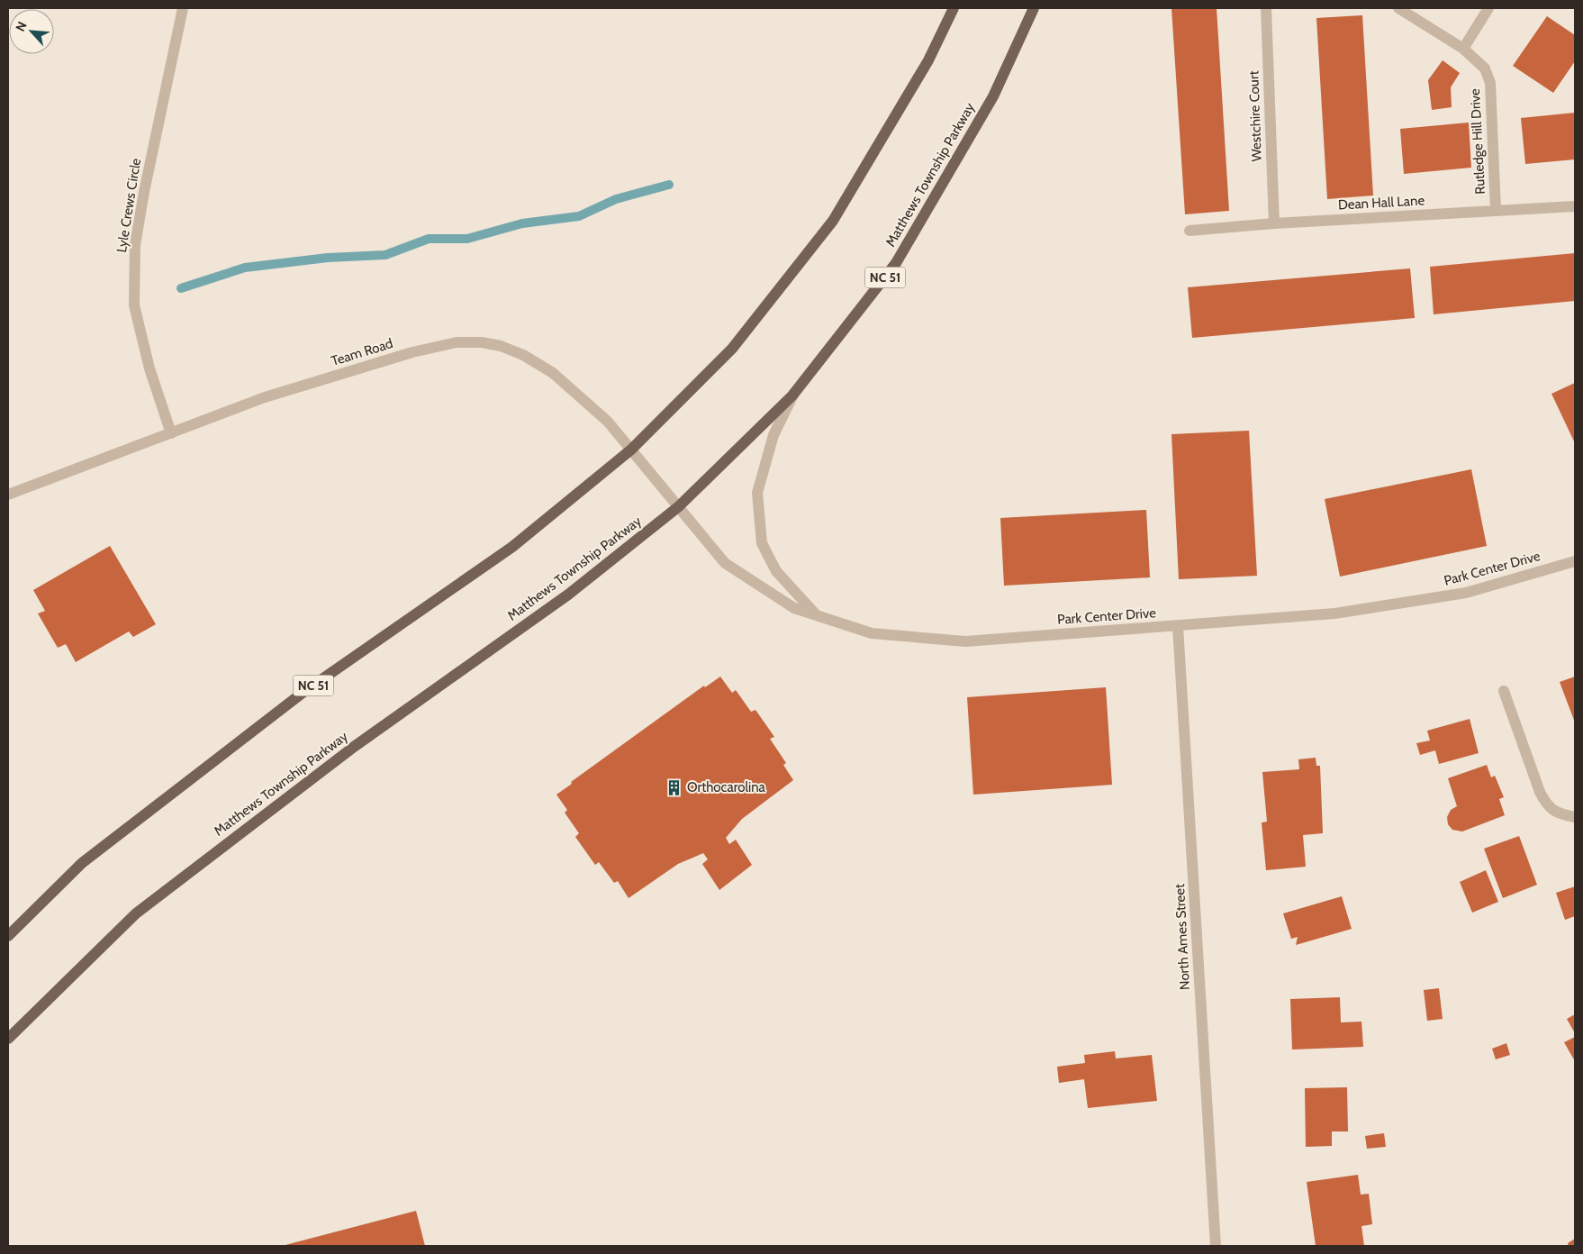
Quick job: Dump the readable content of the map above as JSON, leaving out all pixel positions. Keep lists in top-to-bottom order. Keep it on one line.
{"streets":{"main road":["Matthews Township Parkway","NC 51"],"street":["Westchire Court","Rutledge Hill Drive","Dean Hall Lane","Lyle Crews Circle","Team Road","Park Center Drive","North Ames Street"]},"crossings":[["Westchire Court","Dean Hall Lane"],["Rutledge Hill Drive","Dean Hall Lane"],["Matthews Township Parkway","Team Road"],["Matthews Township Parkway","Park Center Drive"],["Lyle Crews Circle","Team Road"],["NC 51","Team Road"],["Team Road","Park Center Drive"],["Park Center Drive","North Ames Street"]],"places":{"building":["Orthocarolina"]},"north":"top left"}
